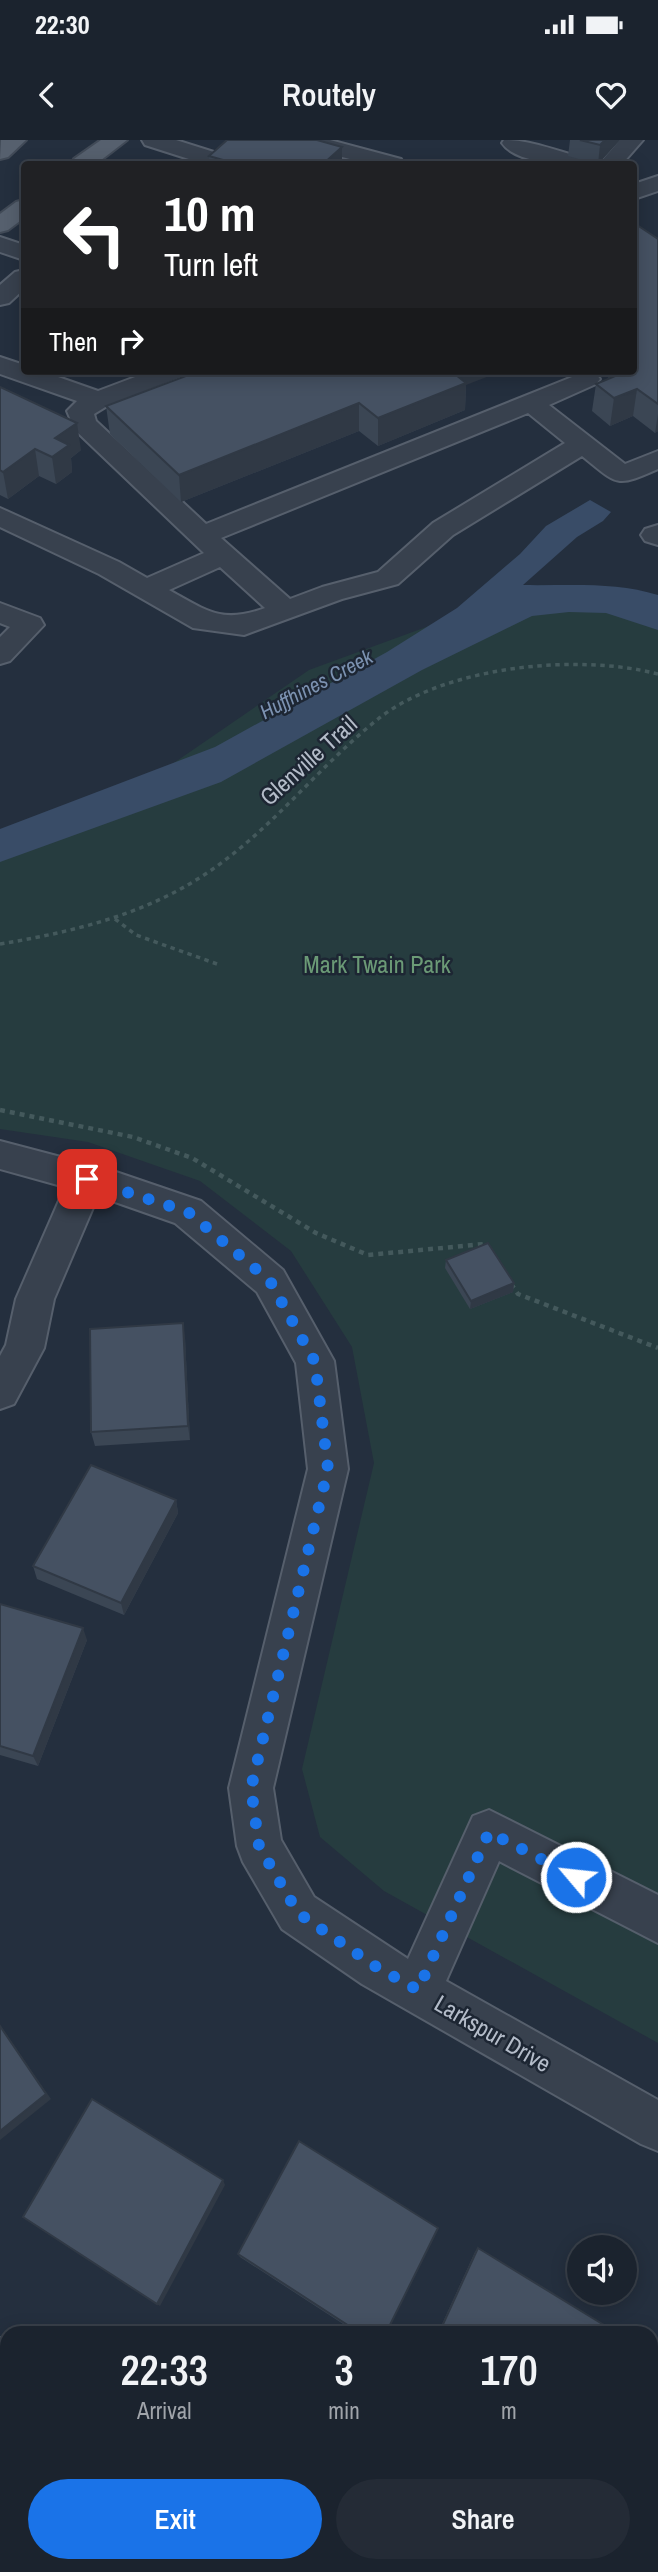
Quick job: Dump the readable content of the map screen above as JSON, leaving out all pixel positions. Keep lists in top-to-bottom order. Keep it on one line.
{"streets":{"street":["Larkspur Drive"],"path":["Glenville Trail"]},"water":["Huffhines Creek"],"parks":["Mark Twain Park"],"page":{"status":"22:30","header":"Routely","turn":["10 m","Turn left"],"then":"Then","eta":["22:33","Arrival","3","min","170","m"],"buttons":["Exit","Share"]}}
